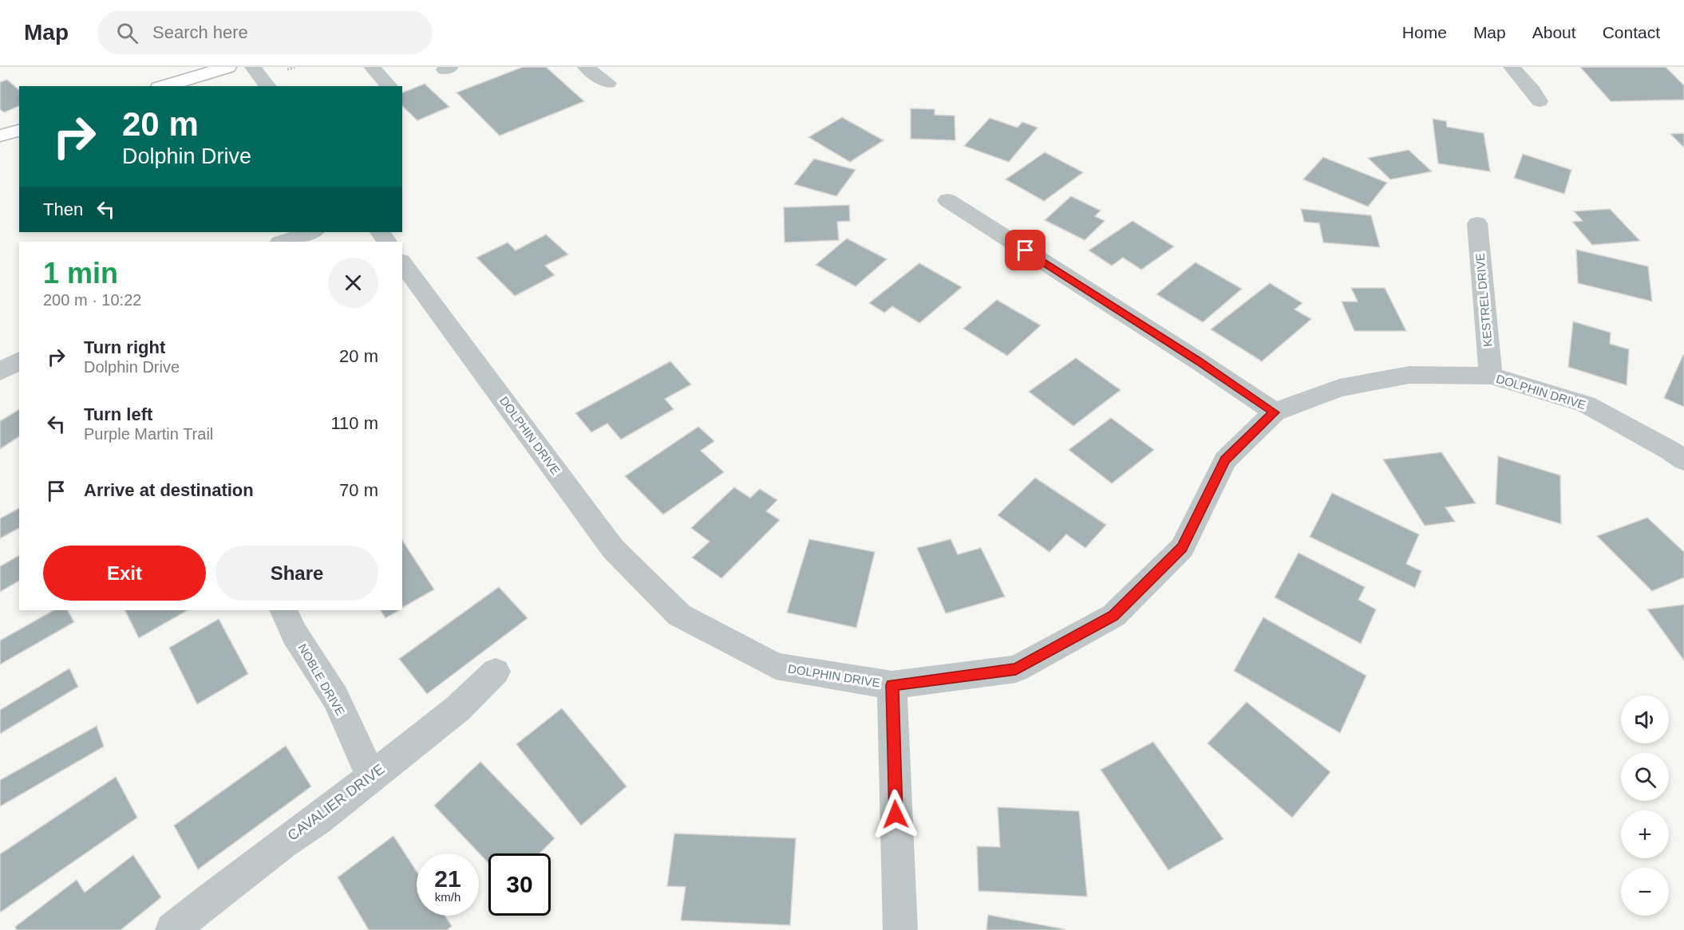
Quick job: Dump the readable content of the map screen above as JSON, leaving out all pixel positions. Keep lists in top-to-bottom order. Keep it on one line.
{"streets":{"street":["KESTREL DRIVE","DOLPHIN DRIVE","NOBLE DRIVE","CAVALIER DRIVE"]},"crossings":[["KESTREL DRIVE","DOLPHIN DRIVE"],["NOBLE DRIVE","CAVALIER DRIVE"]],"page":{"header":"Map","search":"Search here","nav":["Home","Map","About","Contact"],"turn":["20 m","Dolphin Drive"],"then":"Then","heading":["1 min","200 m · 10:22"],"list":[{"name":"Turn right","note":"Dolphin Drive","value":"20 m"},{"name":"Turn left","note":"Purple Martin Trail","value":"110 m"},{"name":"Arrive at destination","value":"70 m"}],"buttons":["Exit","Share"],"map_buttons":["+","−"],"speed":"21 km/h","limit":"30"}}
